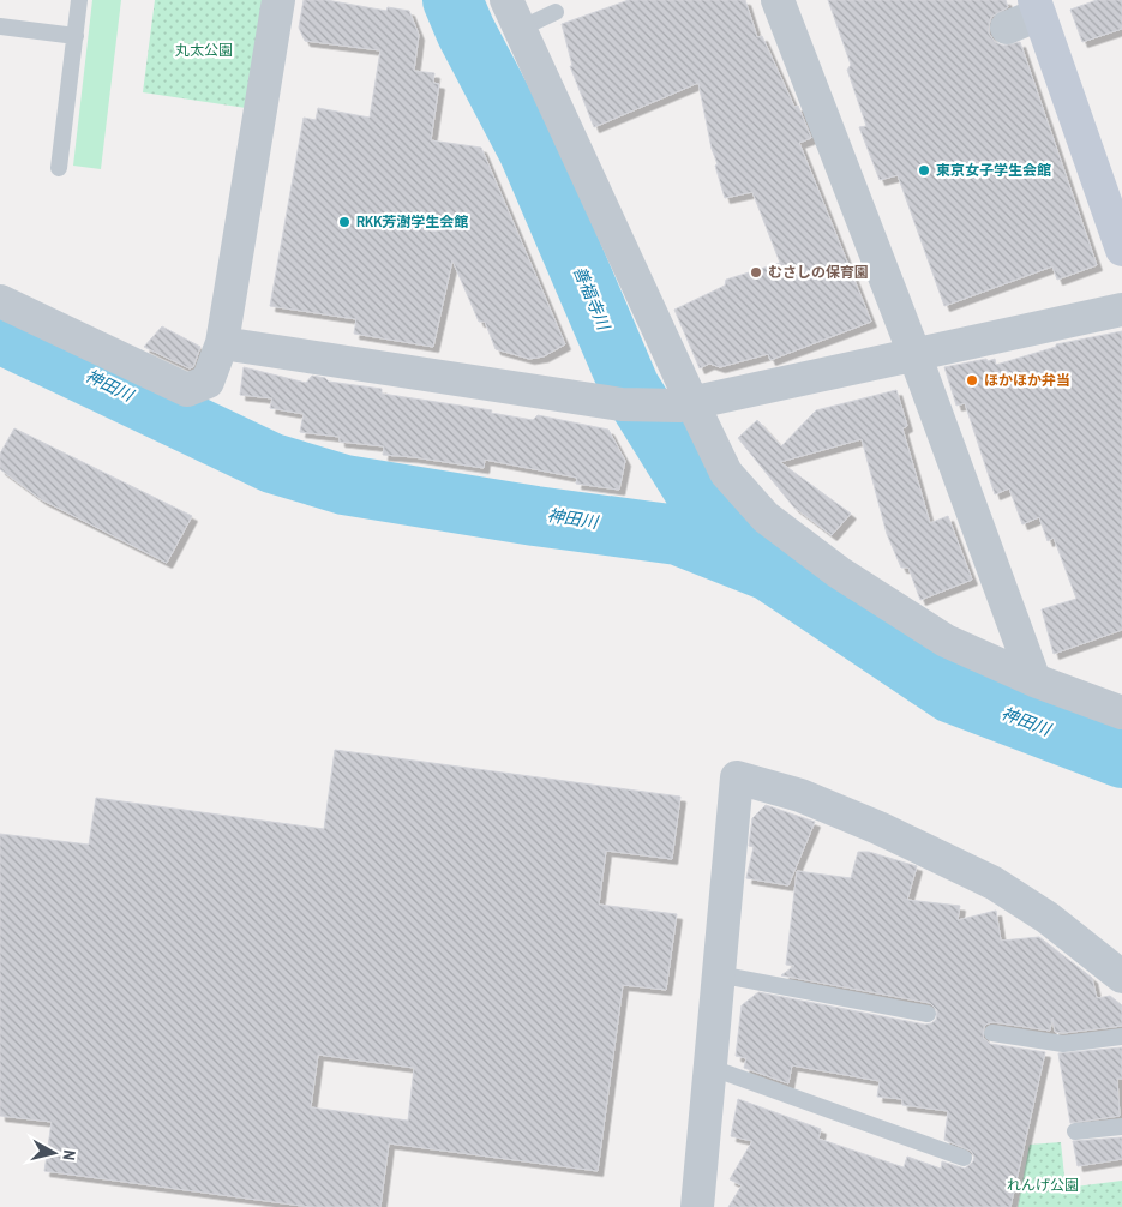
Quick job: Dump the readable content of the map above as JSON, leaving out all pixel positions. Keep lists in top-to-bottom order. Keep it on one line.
{"water":["善福寺川","神田川"],"parks":["丸太公園","れんげ公園"],"places":["東京女子学生会館","RKK芳澍学生会館","むさしの保育園","ほかほか弁当"],"north":"right"}
